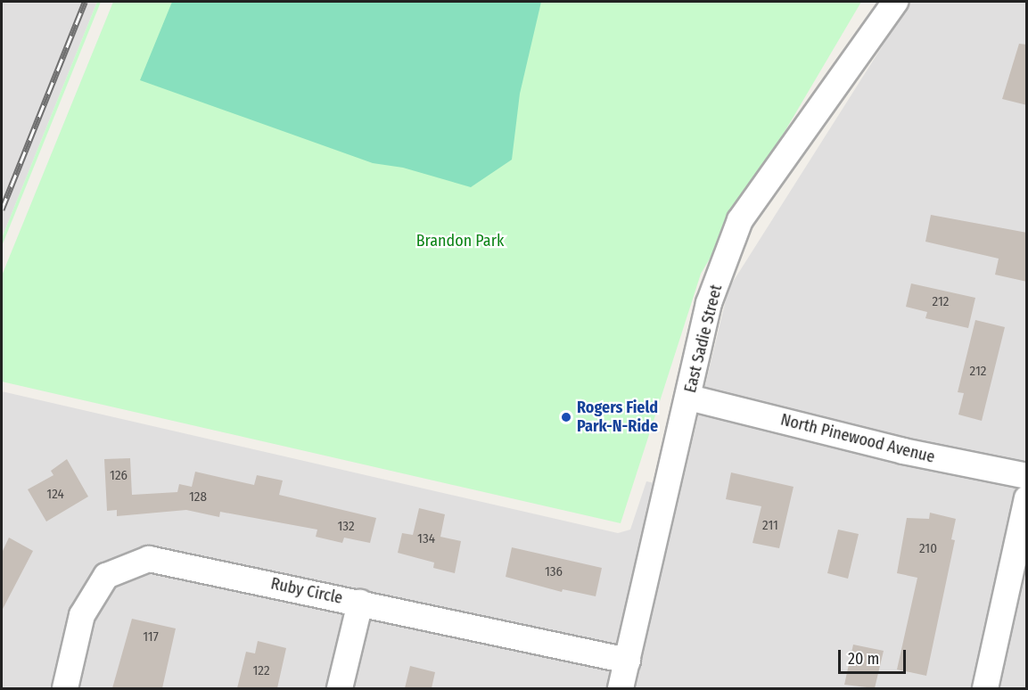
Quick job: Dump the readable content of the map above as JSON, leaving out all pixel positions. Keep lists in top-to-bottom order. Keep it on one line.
{"streets":{"street":["East Sadie Street","North Pinewood Avenue","Ruby Circle"]},"crossings":[["East Sadie Street","North Pinewood Avenue"],["East Sadie Street","Ruby Circle"]],"parks":["Brandon Park"],"places":["Rogers Field Park-N-Ride"],"house_numbers":["212","212","126","124","128","211","132","134","210","136","117","122"],"scale_bar":"20 m"}
